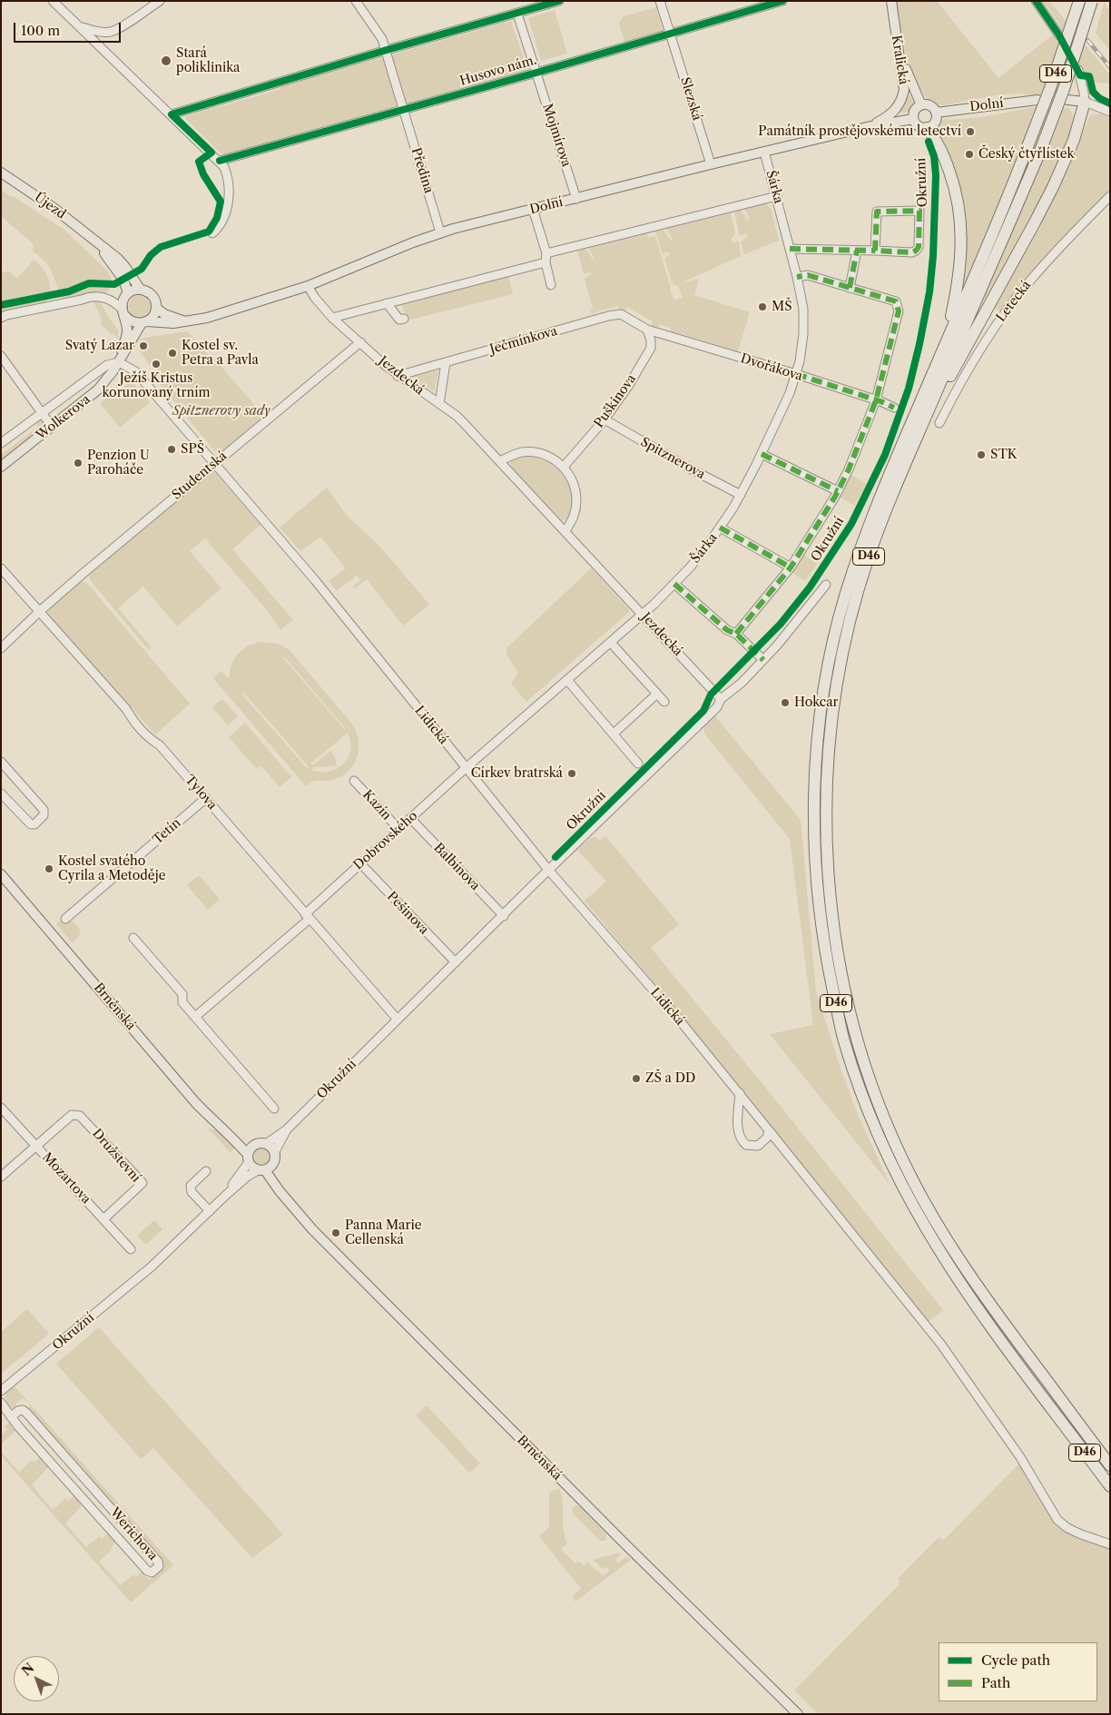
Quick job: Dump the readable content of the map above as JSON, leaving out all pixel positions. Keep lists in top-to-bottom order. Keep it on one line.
{"streets":{"highway":["D46"],"main road":["Kralická","Dolní","Újezd","Wolkerova","Brněnská"],"street":["Husovo nám.","Slezská","Mojmírova","Předina","Okružní","Šárka","Letecká","Ječmínkova","Dvořákova","Jezdecká","Puškinova","Spitznerova","Studentská","Lidická","Tylova","Kazín","Tetín","Dobrovského","Balbínova","Pešinova","Družstevní","Mozartova","Werichova"]},"crossings":[["Kralická","Dolní"],["Husovo nám.","Slezská"],["Husovo nám.","Mojmírova"],["Husovo nám.","Předina"],["Slezská","Dolní"],["Dolní","Mojmírova"],["Dolní","Předina"],["Dolní","Šárka"],["Dolní","Jezdecká"],["Dolní","Wolkerova"],["Okružní","Jezdecká"],["Okružní","Lidická"],["Okružní","Tylova"],["Okružní","Balbínova"],["Okružní","Pešinova"],["Okružní","Brněnská"],["Šárka","Dvořákova"],["Šárka","Jezdecká"],["Šárka","Spitznerova"],["Šárka","Lidická"],["Šárka","Dobrovského"],["Ječmínkova","Dvořákova"],["Ječmínkova","Jezdecká"],["Ječmínkova","Puškinova"],["Dvořákova","Puškinova"],["Jezdecká","Studentská"],["Puškinova","Spitznerova"],["Wolkerova","Lidická"],["Studentská","Lidická"],["Studentská","Tylova"],["Lidická","Dobrovského"],["Tylova","Tetín"],["Tylova","Dobrovského"],["Kazín","Dobrovského"],["Dobrovského","Balbínova"],["Dobrovského","Pešinova"],["Družstevní","Mozartova"]],"parks":["Spitznerovy sady"],"places":["Stará poliklinika","Památník prostějovskému letectví","Český čtyřlístek","MŠ","Svatý Lazar","Kostel sv. Petra a Pavla","Ježíš Kristus korunovaný trním","SPŠ","STK","Penzion U Paroháče","Hokcar","Církev bratrská","Kostel svatého Cyrila a Metoděje","ZŠ a DD","Panna Marie Cellenská"],"legend":["Cycle path","Path"],"scale_bar":"100 m","north":"top left"}
